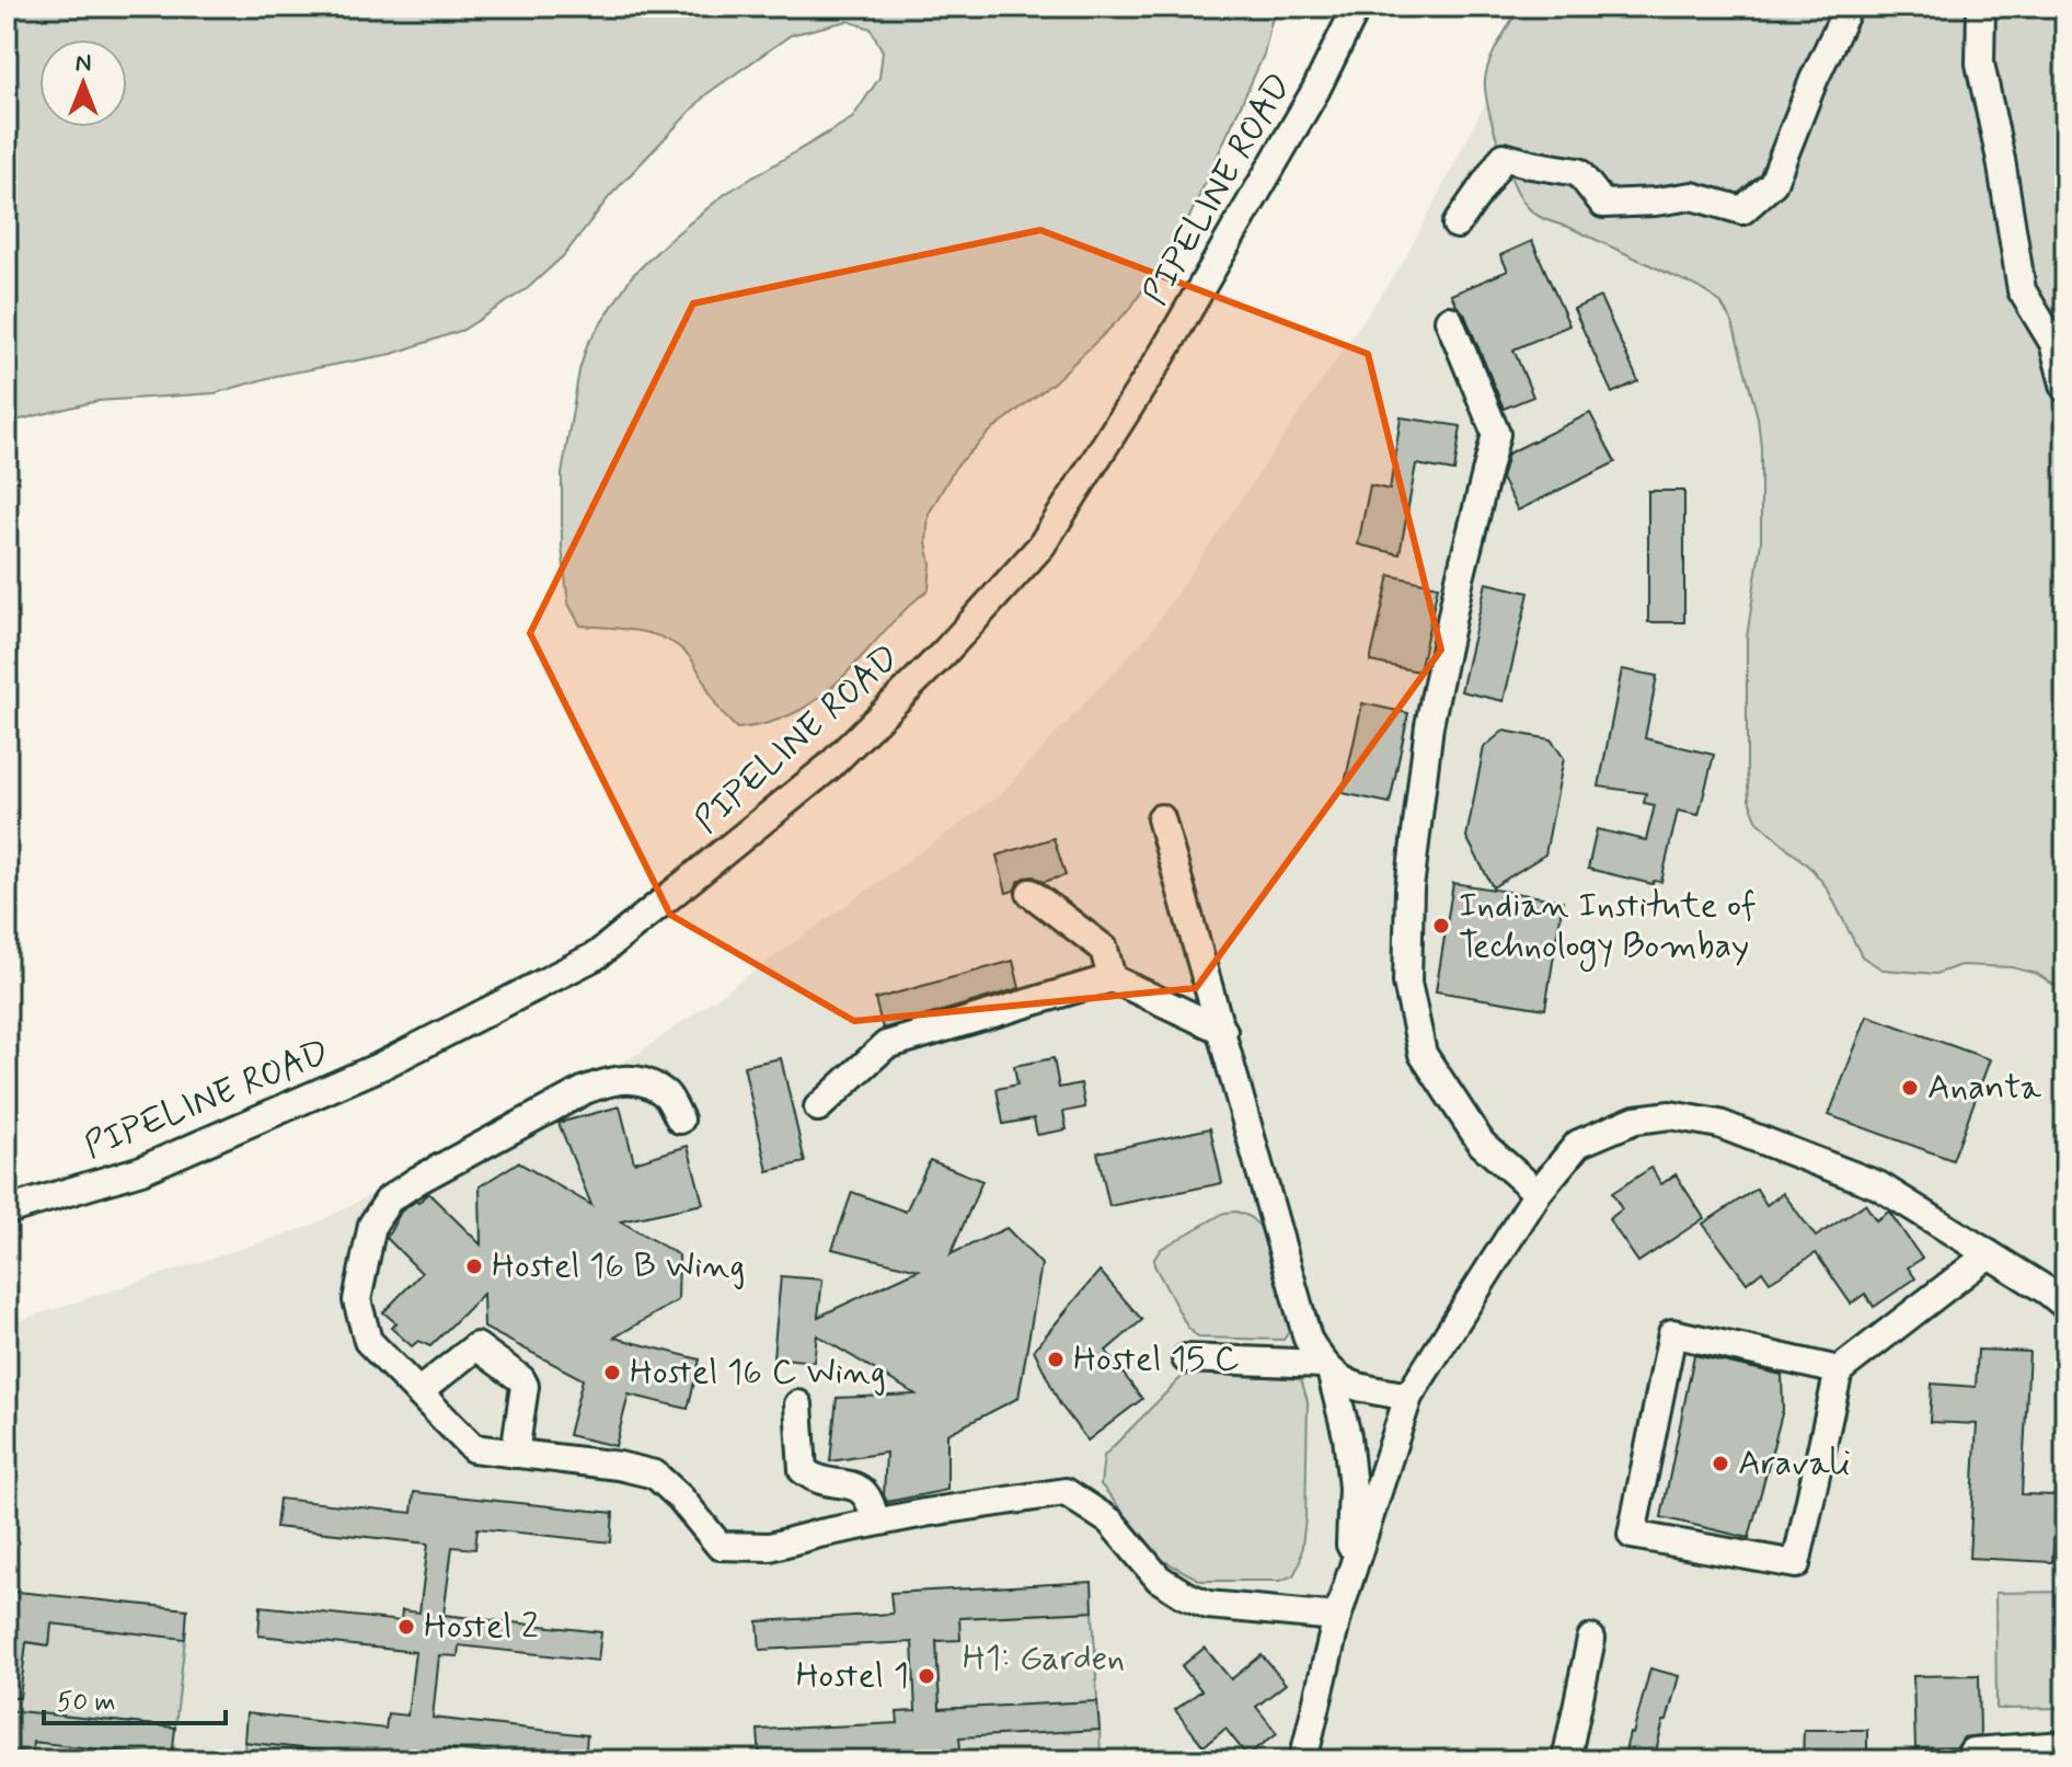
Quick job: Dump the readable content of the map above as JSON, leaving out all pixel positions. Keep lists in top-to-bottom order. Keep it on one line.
{"streets":{"lane":["PIPELINE ROAD"]},"parks":["H1: Garden"],"places":["Indian Institute of Technology Bombay","Ananta","Hostel 16 B Wing","Hostel 15 C","Hostel 16 C Wing","Aravali","Hostel 2","Hostel 1"],"scale_bar":"50 m","north":"top"}
